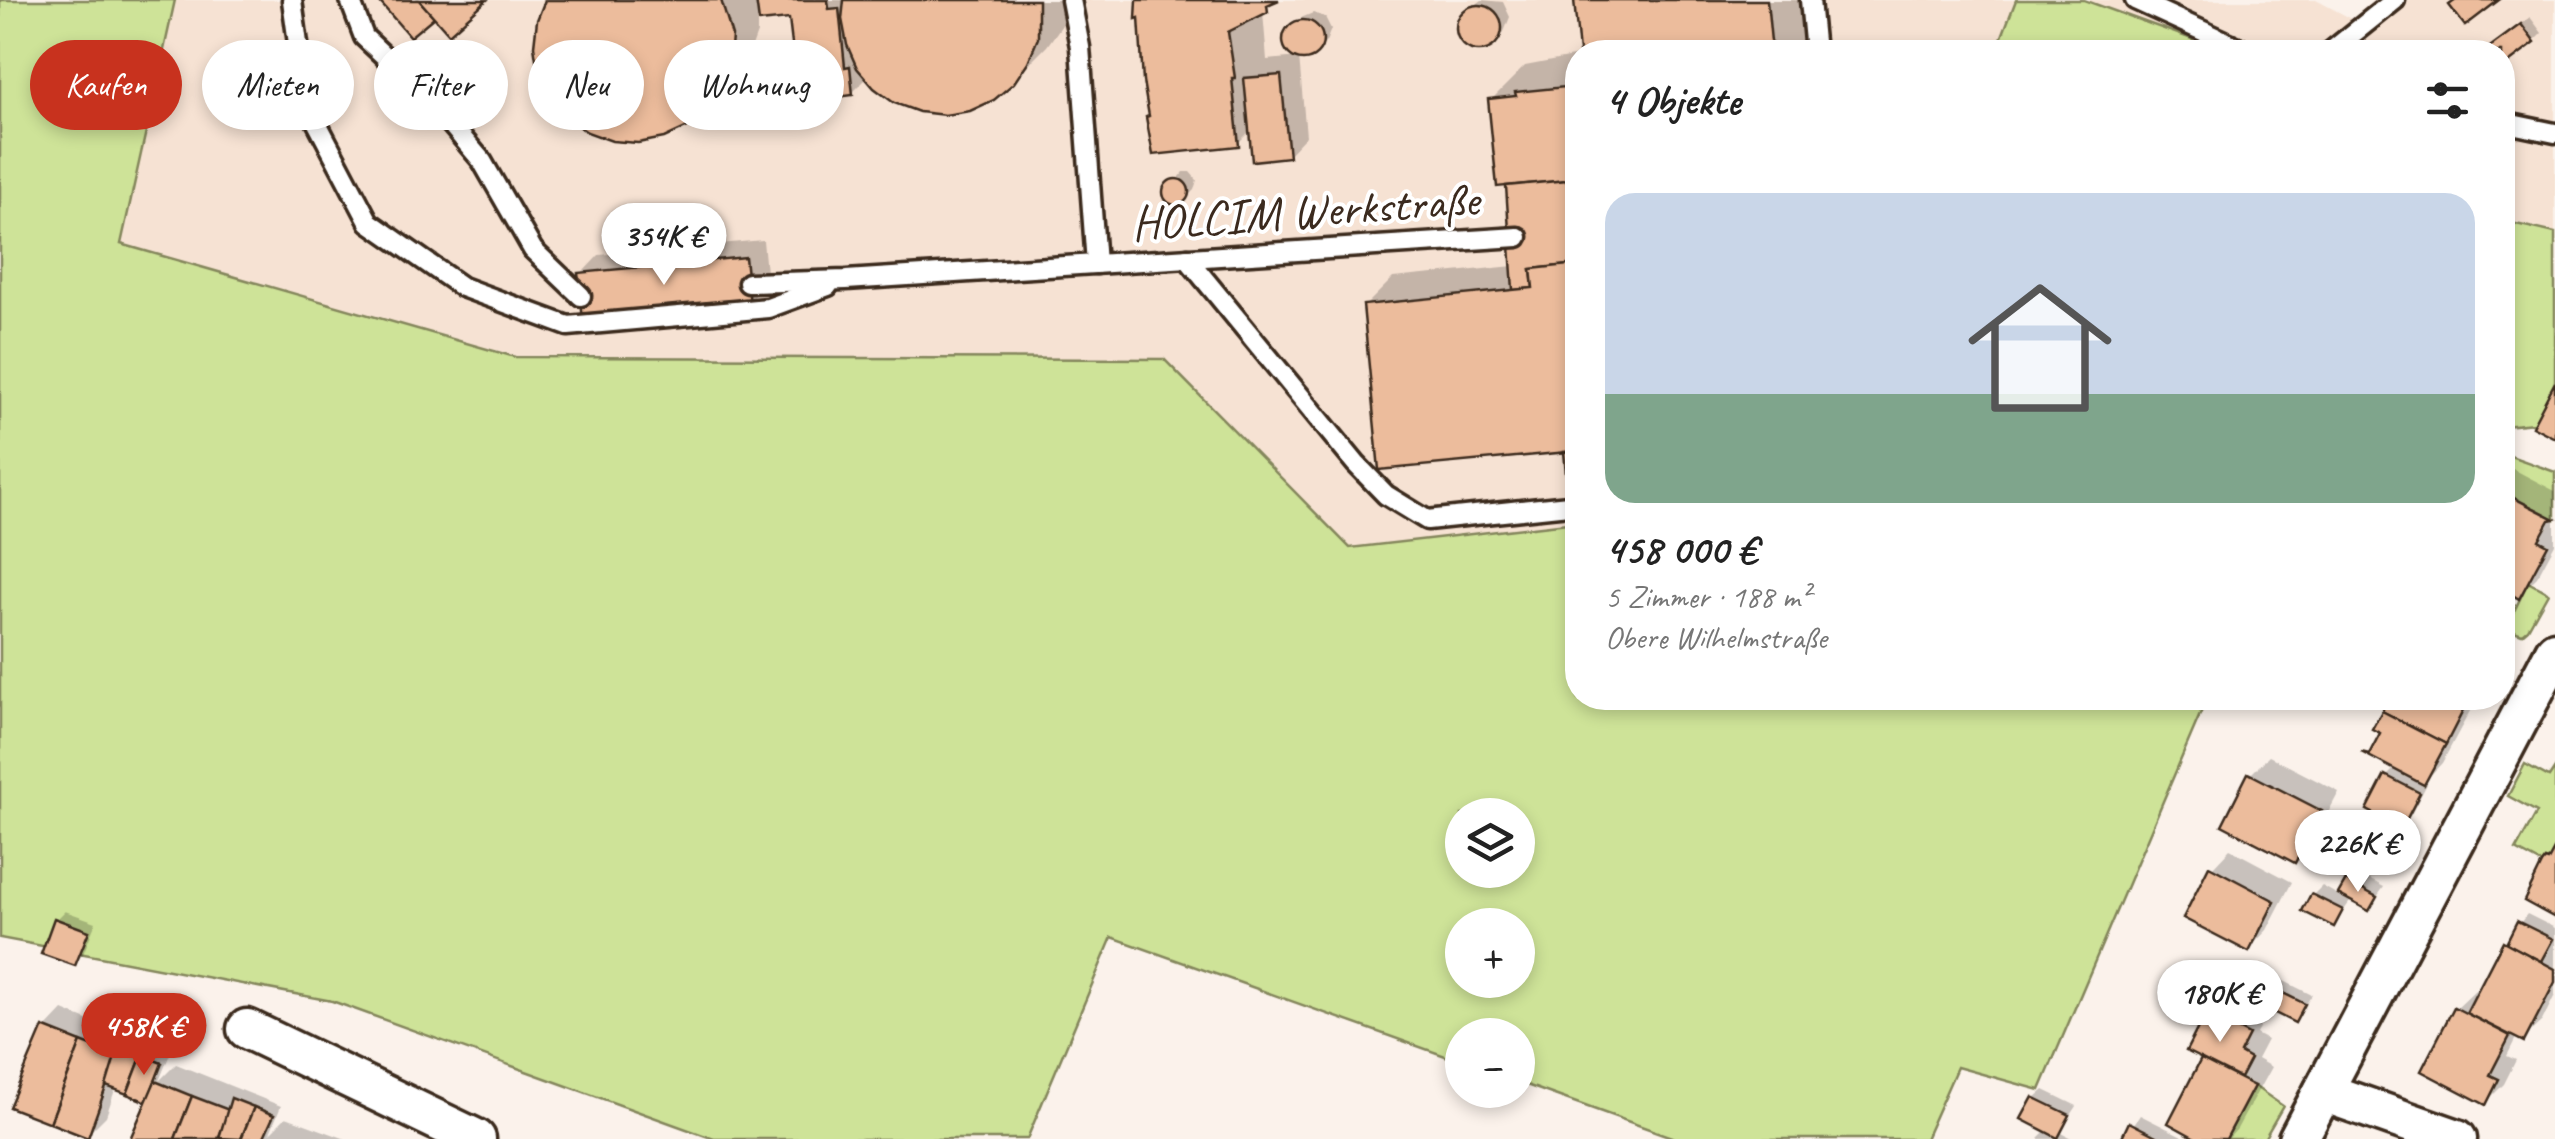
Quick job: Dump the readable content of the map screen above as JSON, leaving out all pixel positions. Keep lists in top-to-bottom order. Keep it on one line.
{"streets":{"lane":["HOLCIM Werkstraße"]},"page":{"chip":["Kaufen","Mieten","Filter","Neu","Wohnung"],"heading":"4 Objekte","list":[{"name":"458 000 €","note":"5 Zimmer · 188 m² · Obere Wilhelmstraße"}],"price":["354K €","226K €","180K €","458K €"],"map_buttons":["+","−"]}}
